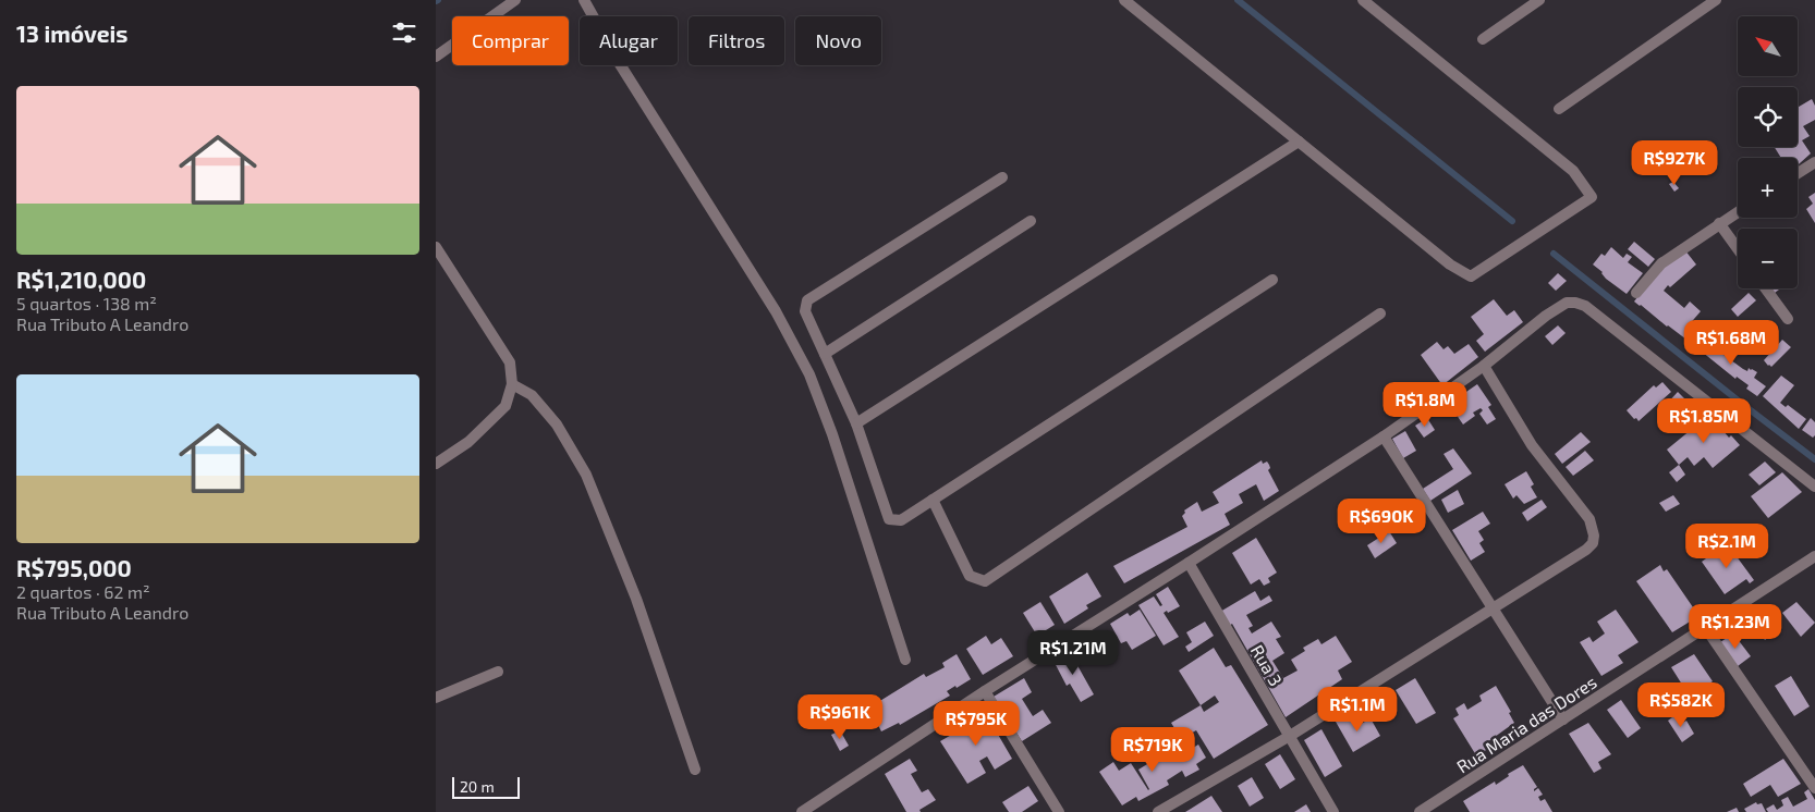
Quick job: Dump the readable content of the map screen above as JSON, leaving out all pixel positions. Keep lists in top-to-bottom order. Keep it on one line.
{"streets":{"street":["Rua 3","Rua Maria das Dores"]},"scale_bar":"20 m","north":"top left","page":{"heading":"13 imóveis","map_buttons":["+","−"],"chip":["Comprar","Alugar","Filtros","Novo"],"list":[{"name":"R$1,210,000","note":"5 quartos · 138 m² · Rua Tributo A Leandro"},{"name":"R$795,000","note":"2 quartos · 62 m² · Rua Tributo A Leandro"}],"price":["R$927K","R$1.68M","R$1.8M","R$1.85M","R$690K","R$2.1M","R$1.23M","R$1.21M","R$582K","R$1.1M","R$961K","R$795K","R$719K"],"scale":"20 m"}}
